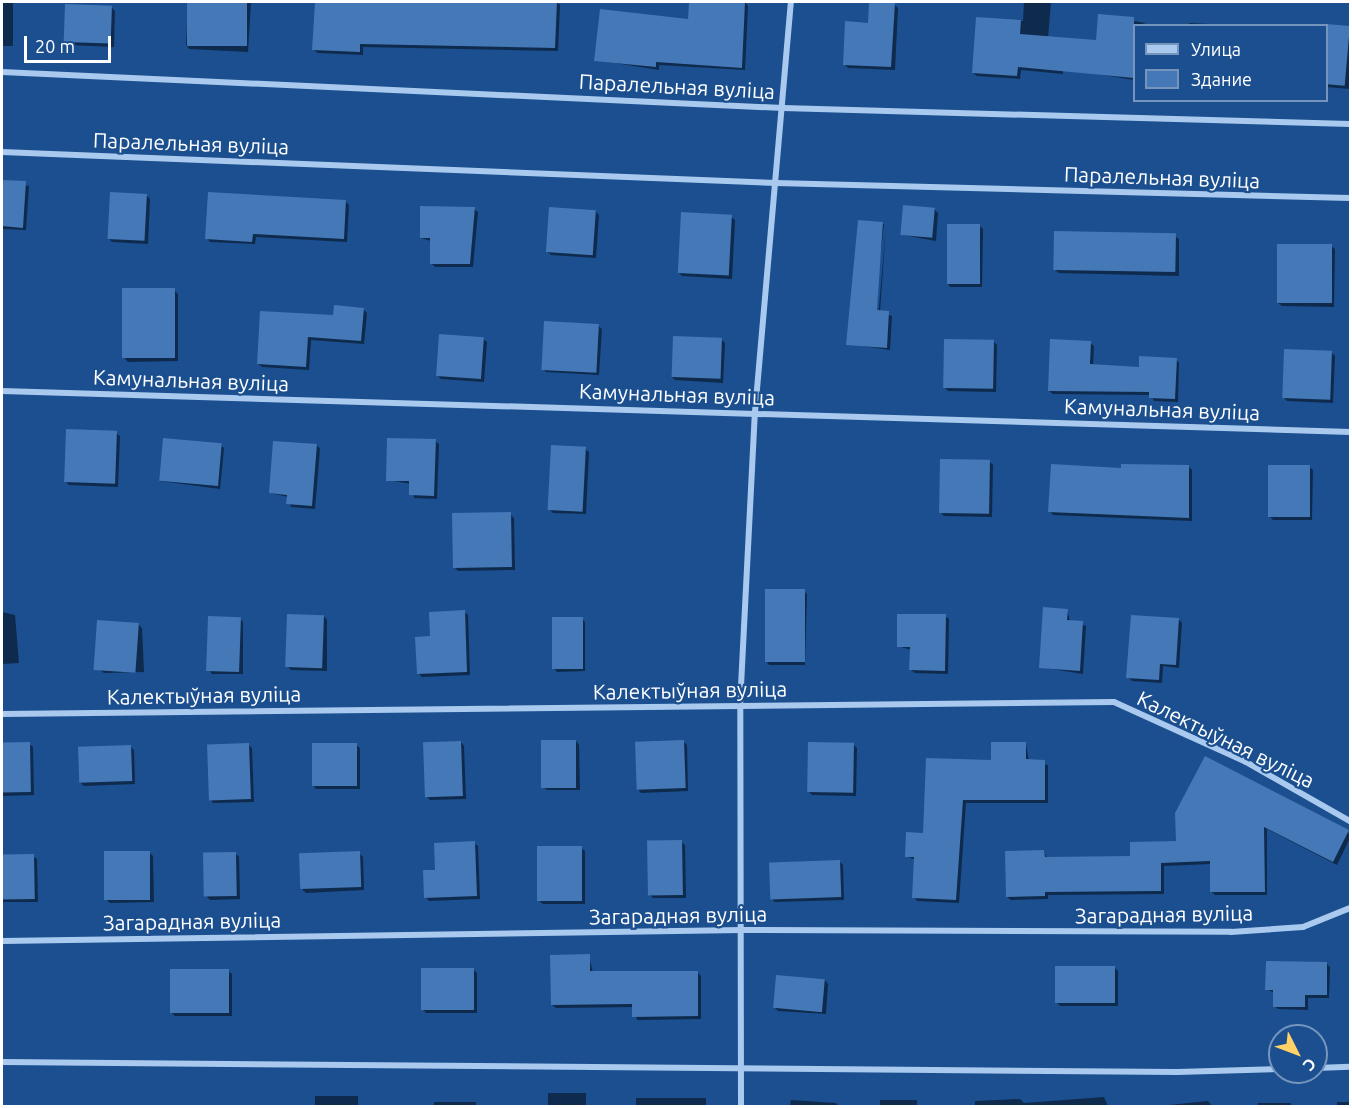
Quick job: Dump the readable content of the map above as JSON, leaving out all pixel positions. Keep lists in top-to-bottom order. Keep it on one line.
{"streets":{"street":["Паралельная вуліца","Камунальная вуліца","Калектыўная вуліца","Загарадная вуліца"]},"legend":["Улица","Здание"],"scale_bar":"20 m","north":"bottom right"}
